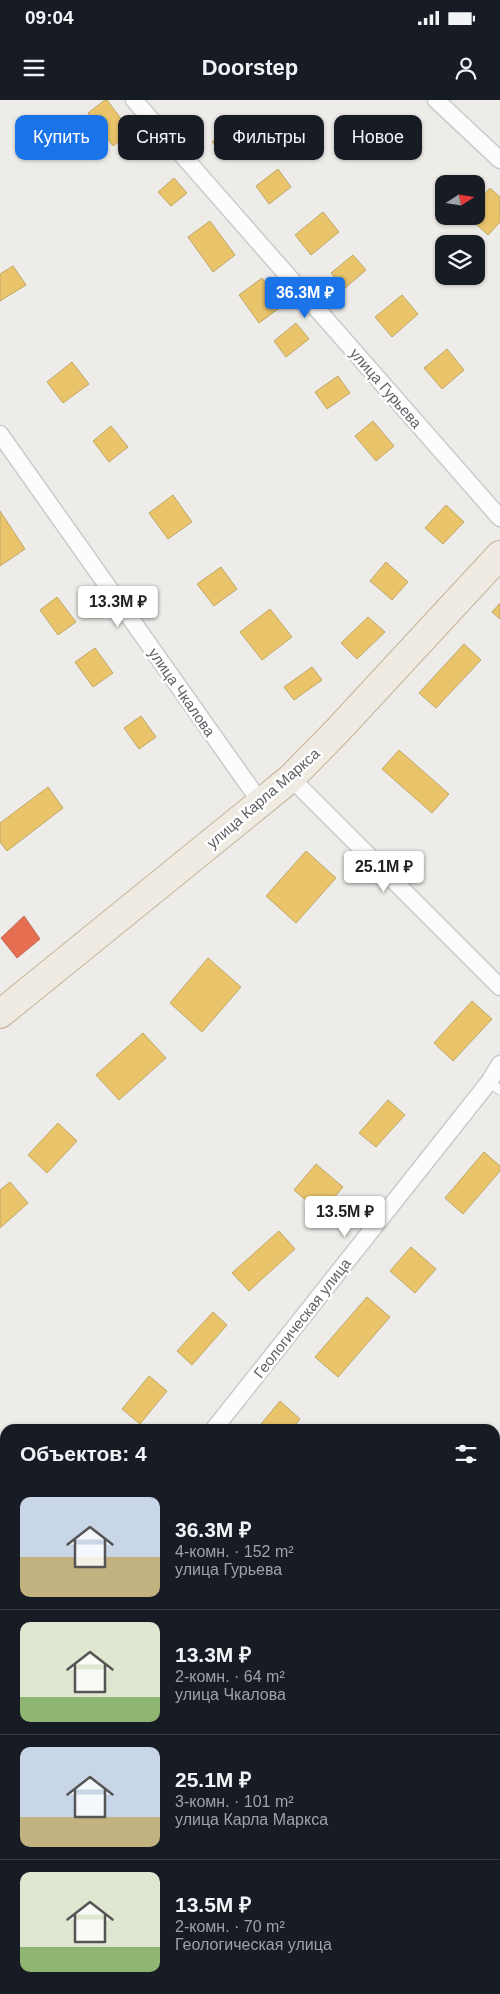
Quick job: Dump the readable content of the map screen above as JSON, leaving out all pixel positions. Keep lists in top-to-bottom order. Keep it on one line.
{"streets":{"highway":["улица Карла Маркса"],"street":["улица Гурьева","улица Чкалова","Геологическая улица"]},"crossings":[["улица Чкалова","улица Карла Маркса"]],"north":"right","page":{"status":"09:04","header":"Doorstep","chip":["Купить","Снять","Фильтры","Новое"],"price":["36.3M ₽","13.3M ₽","25.1M ₽","13.5M ₽"],"heading":"Объектов: 4","list":[{"name":"36.3M ₽","note":"4-комн. · 152 m² · улица Гурьева"},{"name":"13.3M ₽","note":"2-комн. · 64 m² · улица Чкалова"},{"name":"25.1M ₽","note":"3-комн. · 101 m² · улица Карла Маркса"},{"name":"13.5M ₽","note":"2-комн. · 70 m² · Геологическая улица"}]}}
